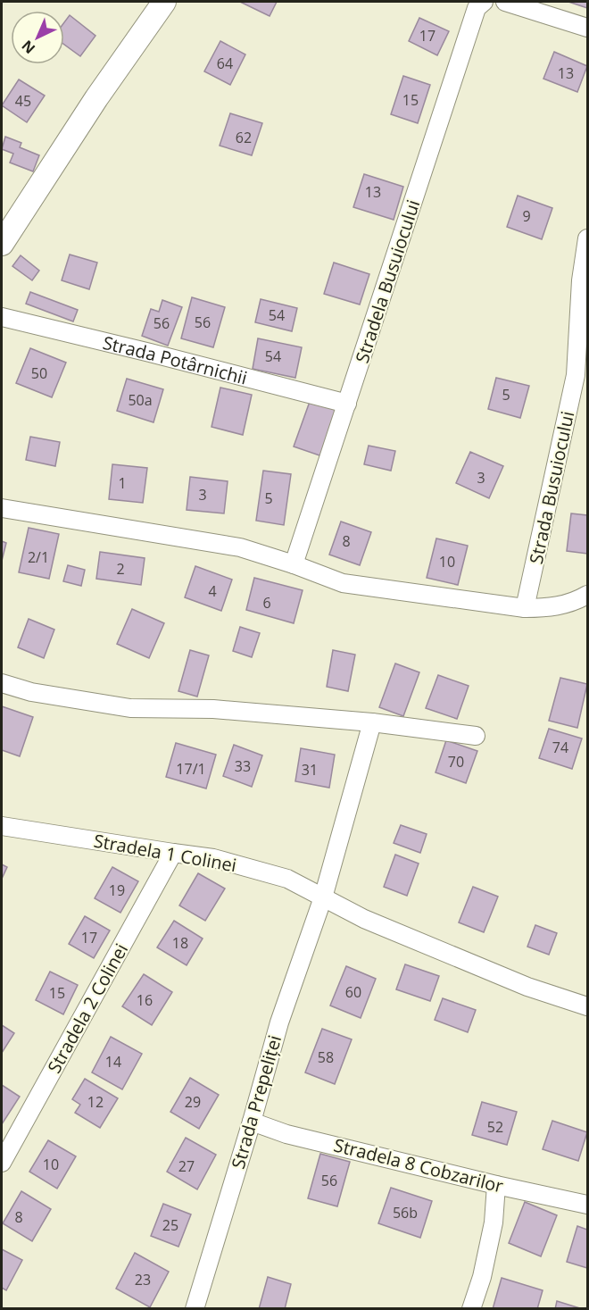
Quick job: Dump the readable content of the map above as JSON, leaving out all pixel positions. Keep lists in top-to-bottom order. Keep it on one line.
{"streets":{"street":["Stradela Busuiocului","Strada Potârnichii","Strada Busuiocului","Stradela 1 Colinei","Stradela 2 Colinei","Strada Prepeliței","Stradela 8 Cobzarilor"]},"crossings":[["Stradela Busuiocului","Strada Potârnichii"],["Stradela 1 Colinei","Stradela 2 Colinei"],["Stradela 1 Colinei","Strada Prepeliței"],["Strada Prepeliței","Stradela 8 Cobzarilor"]],"house_numbers":["17","64","13","15","45","62","13","9","54","56","56","54","50","5","50a","3","1","3","5","8","2/1","10","2","4","6","74","70","33","17/1","31","19","17","18","60","15","16","58","14","12","29","52","10","27","56","56b","8","25","23"],"north":"bottom left"}
